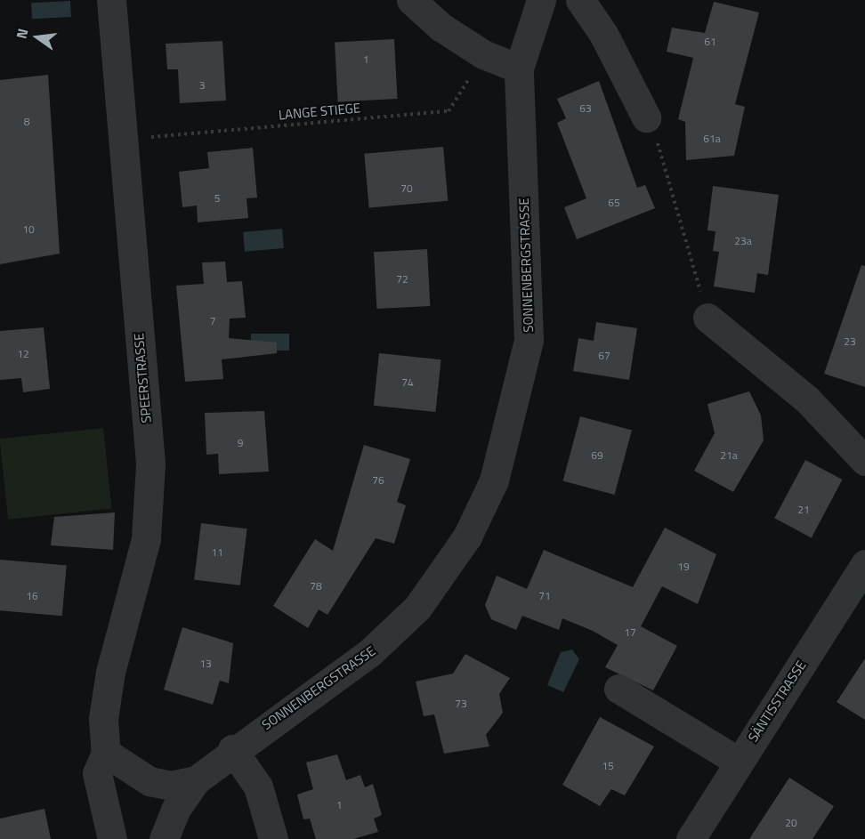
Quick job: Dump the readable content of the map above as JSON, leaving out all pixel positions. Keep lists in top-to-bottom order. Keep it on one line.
{"streets":{"street":["SONNENBERGSTRASSE","SPEERSTRASSE","SÄNTISSTRASSE"],"path":["LANGE STIEGE"]},"house_numbers":["61","1","3","63","8","61a","70","5","65","10","23a","72","7","23","12","67","74","9","69","21a","76","21","11","19","78","16","71","17","13","73","15","1","20"],"north":"left"}
